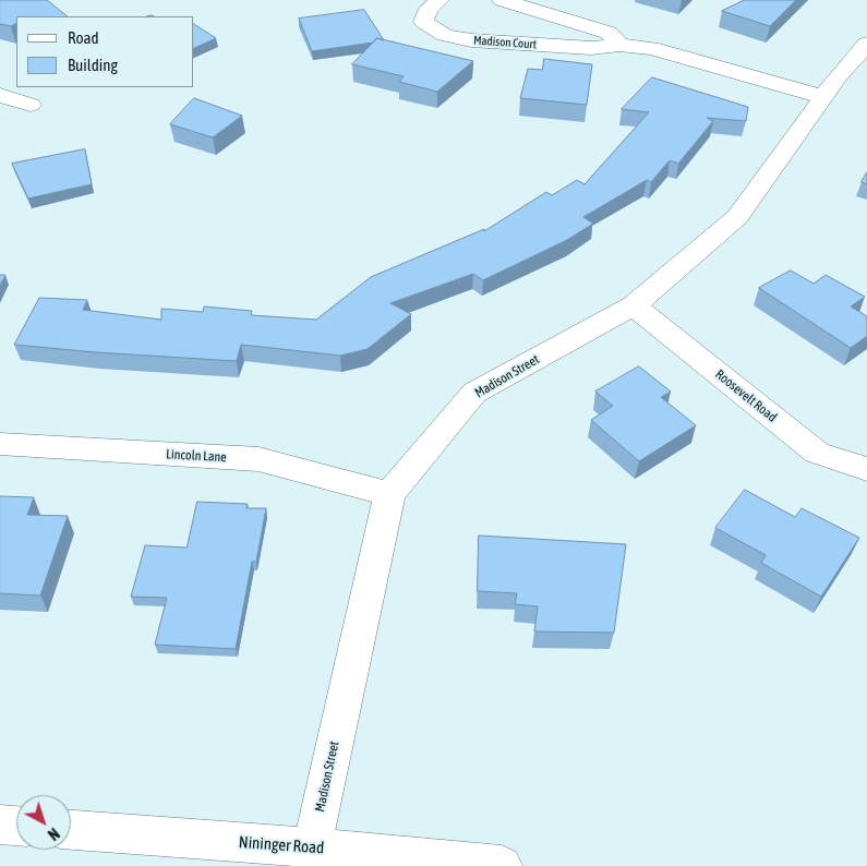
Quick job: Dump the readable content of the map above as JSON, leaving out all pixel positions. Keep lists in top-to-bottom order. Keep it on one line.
{"streets":{"street":["Madison Court","Madison Street","Roosevelt Road","Lincoln Lane","Nininger Road"]},"crossings":[["Madison Court","Madison Street"],["Madison Street","Roosevelt Road"],["Madison Street","Lincoln Lane"],["Madison Street","Nininger Road"]],"legend":["Road","Building"],"north":"bottom right"}
